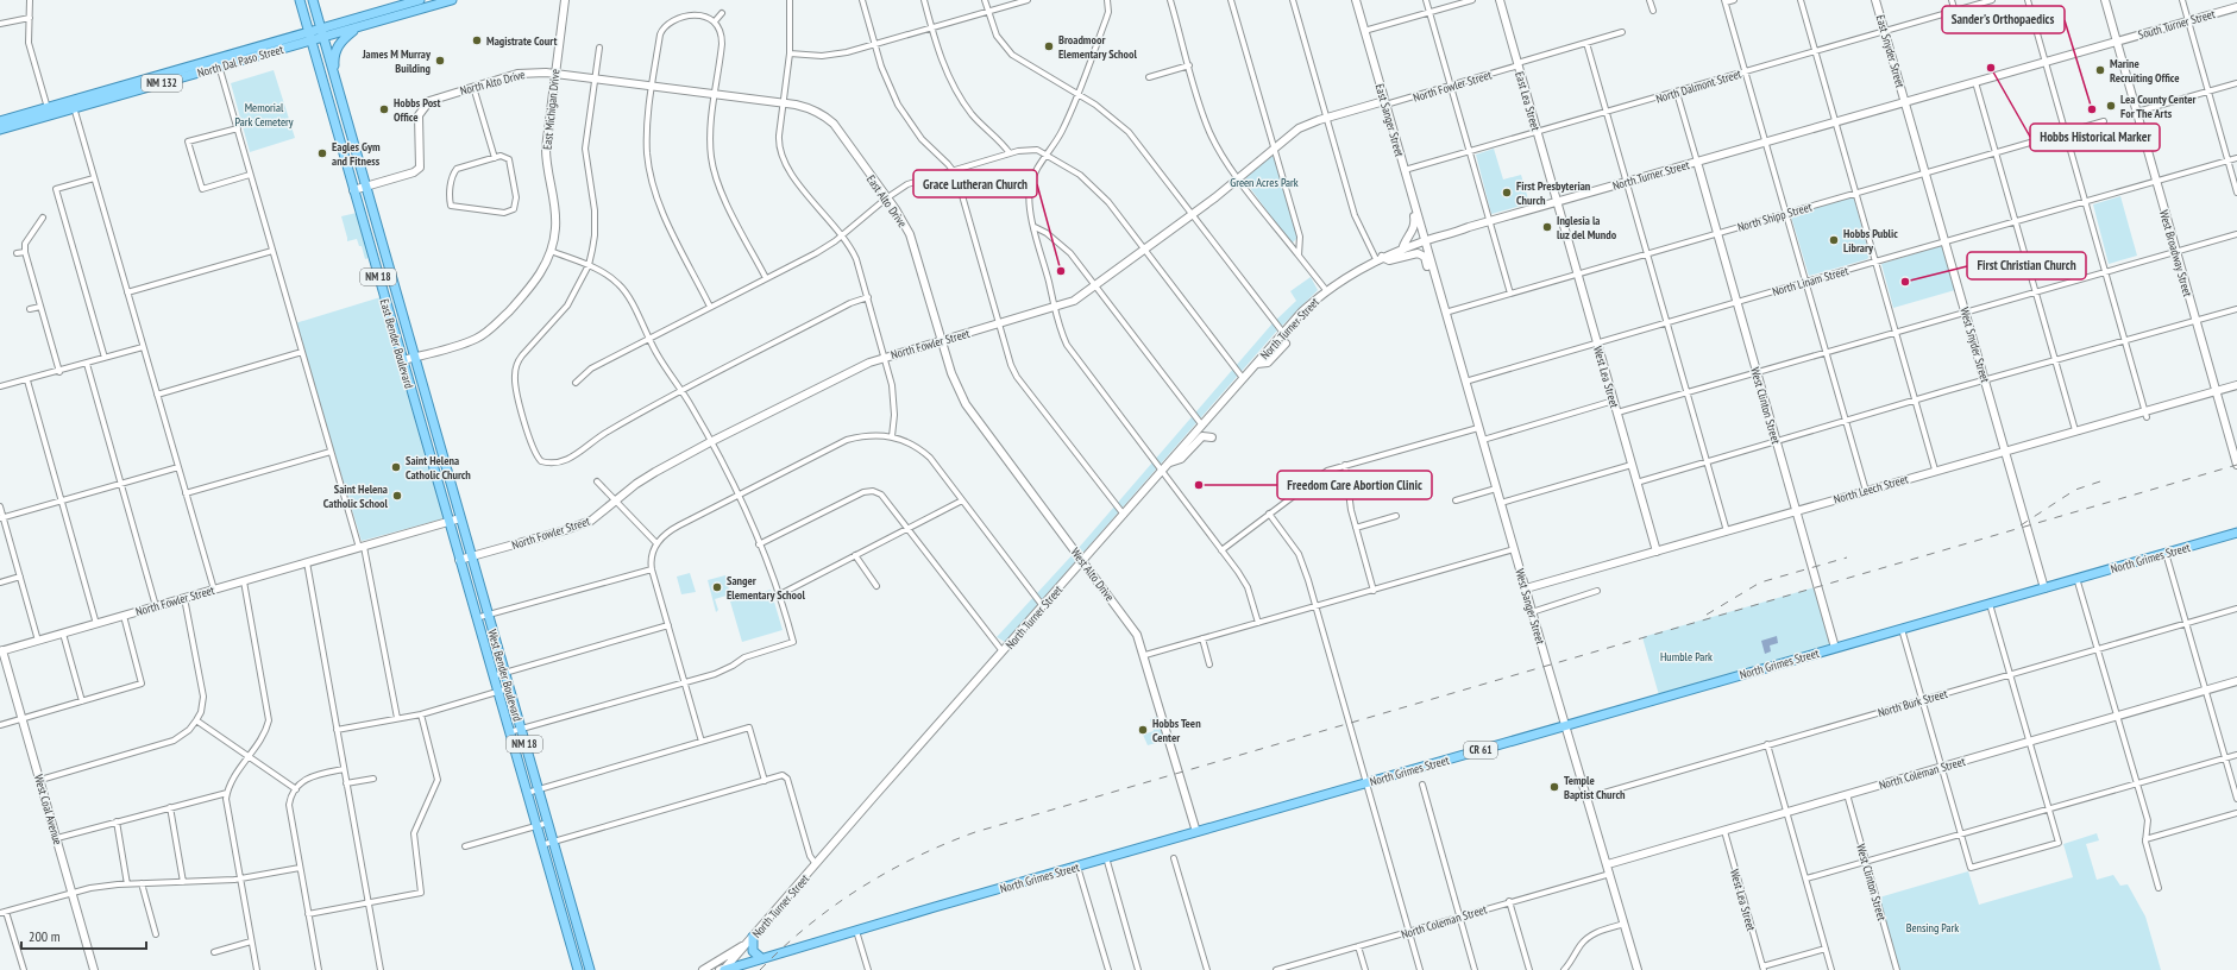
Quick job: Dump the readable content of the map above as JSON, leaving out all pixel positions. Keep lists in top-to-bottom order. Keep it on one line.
{"streets":{"main road":["North Dal Paso Street","NM 132","NM 18","East Bender Boulevard","North Grimes Street","West Bender Boulevard","CR 61"],"street":["South Turner Street","East Snyder Street","North Alto Drive","North Fowler Street","North Dalmont Street","East Lea Street","East Michigan Drive","East Sanger Street","North Turner Street","East Alto Drive","North Shipp Street","West Broadway Street","North Linam Street","West Snyder Street","West Lea Street","West Clinton Street","North Leech Street","West Alto Drive","West Sanger Street","North Burk Street","North Coleman Street","West Coal Avenue"]},"crossings":[["South Turner Street","North Turner Street"],["South Turner Street","West Broadway Street"],["East Snyder Street","North Dalmont Street"],["East Snyder Street","North Turner Street"],["East Snyder Street","West Snyder Street"],["North Dal Paso Street","East Bender Boulevard"],["North Alto Drive","East Michigan Drive"],["North Alto Drive","East Alto Drive"],["North Alto Drive","East Bender Boulevard"],["North Fowler Street","East Lea Street"],["North Fowler Street","East Sanger Street"],["North Fowler Street","East Alto Drive"],["North Fowler Street","East Bender Boulevard"],["North Fowler Street","West Alto Drive"],["North Fowler Street","West Bender Boulevard"],["North Fowler Street","West Coal Avenue"],["North Dalmont Street","East Lea Street"],["North Dalmont Street","East Sanger Street"],["East Lea Street","North Turner Street"],["East Lea Street","West Lea Street"],["East Michigan Drive","East Bender Boulevard"],["East Sanger Street","North Turner Street"],["East Sanger Street","West Sanger Street"],["North Turner Street","West Broadway Street"],["North Turner Street","West Snyder Street"],["North Turner Street","West Lea Street"],["North Turner Street","West Clinton Street"],["North Turner Street","North Grimes Street"],["North Turner Street","West Alto Drive"],["North Turner Street","West Sanger Street"],["East Alto Drive","West Alto Drive"],["North Shipp Street","West Snyder Street"],["North Shipp Street","West Lea Street"],["North Shipp Street","West Clinton Street"],["North Shipp Street","West Sanger Street"],["West Broadway Street","North Linam Street"],["West Broadway Street","North Leech Street"],["North Linam Street","West Snyder Street"],["North Linam Street","West Lea Street"],["North Linam Street","West Clinton Street"],["North Linam Street","West Sanger Street"],["East Bender Boulevard","West Bender Boulevard"],["West Snyder Street","North Leech Street"],["West Snyder Street","North Grimes Street"],["West Lea Street","North Leech Street"],["West Lea Street","North Coleman Street"],["West Clinton Street","North Leech Street"],["West Clinton Street","North Grimes Street"],["West Clinton Street","North Coleman Street"],["North Leech Street","West Sanger Street"],["North Grimes Street","West Alto Drive"],["North Grimes Street","West Sanger Street"],["West Sanger Street","North Burk Street"],["West Sanger Street","North Coleman Street"]],"parks":["Memorial Park Cemetery","Green Acres Park","Humble Park","Bensing Park"],"places":["Magistrate Court","Broadmoor Elementary School","James M Murray Building","Hobbs Historical Marker","Marine Recruiting Office","Lea County Center For The Arts","Hobbs Post Office","Sander's Orthopaedics","Eagles Gym and Fitness","First Presbyterian Church","Inglesia la luz del Mundo","Hobbs Public Library","Grace Lutheran Church","First Christian Church","Saint Helena Catholic Church","Freedom Care Abortion Clinic","Saint Helena Catholic School","Sanger Elementary School","Hobbs Teen Center","Temple Baptist Church"],"scale_bar":"200 m"}
